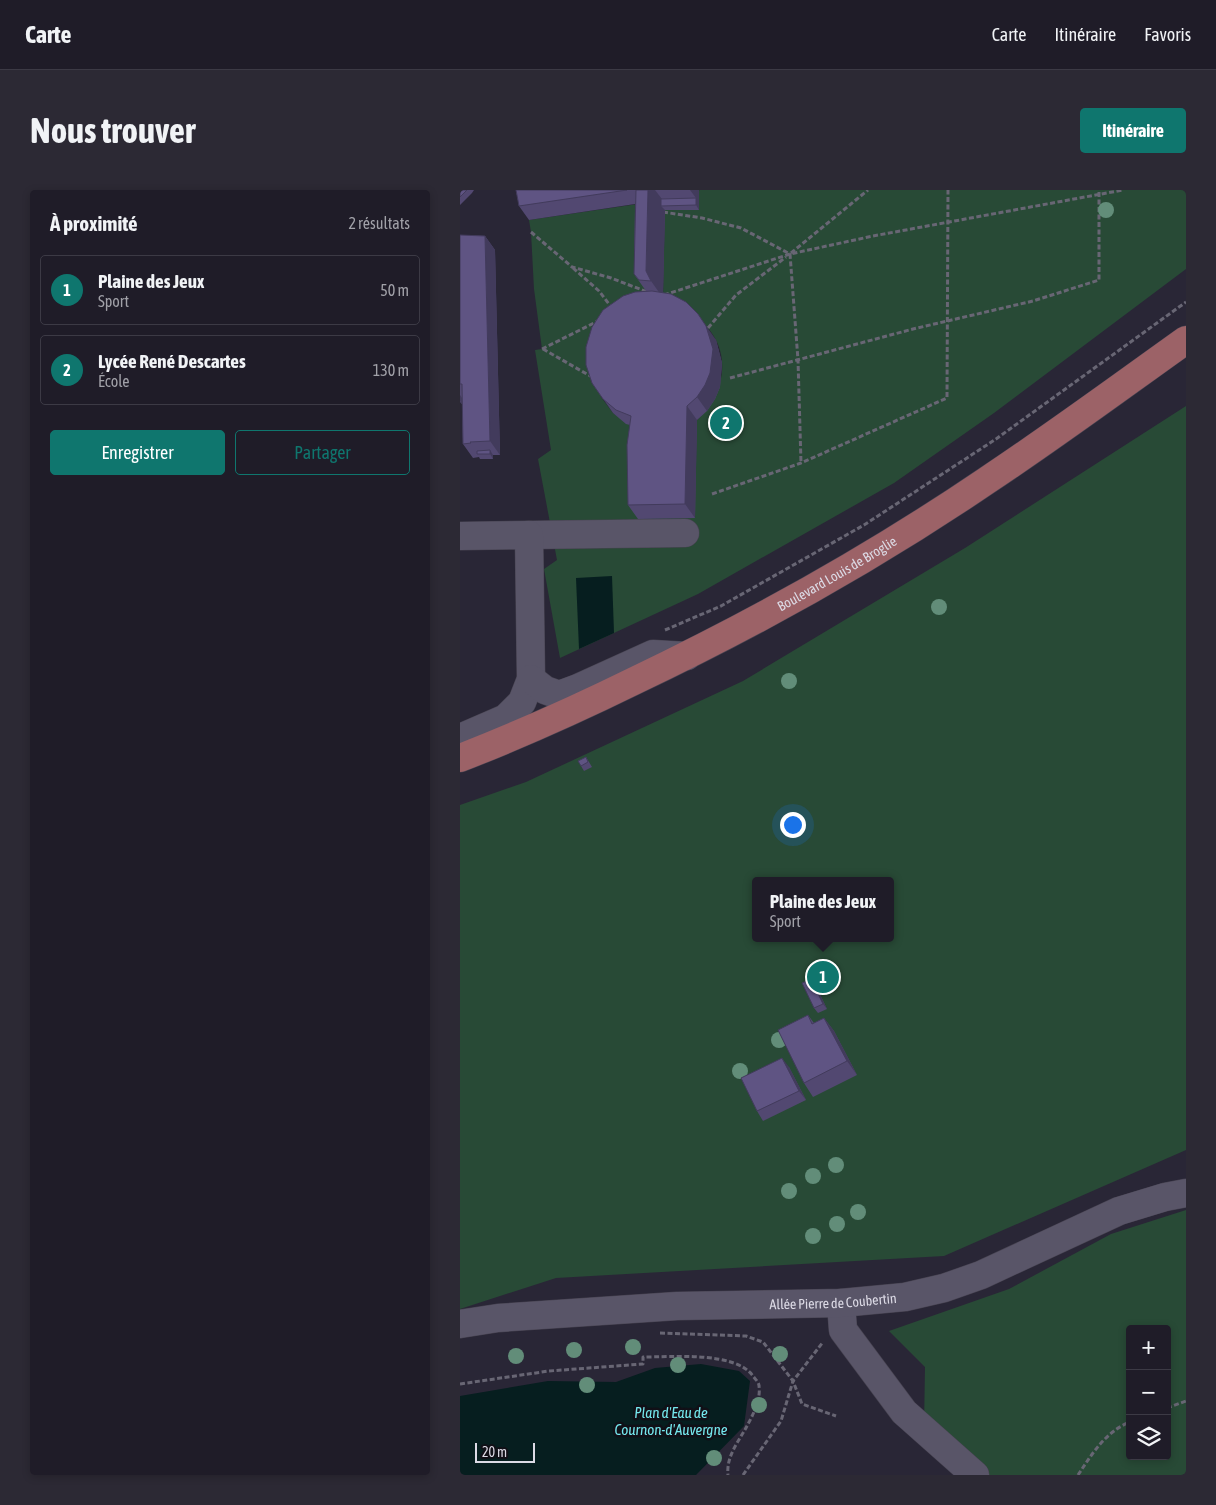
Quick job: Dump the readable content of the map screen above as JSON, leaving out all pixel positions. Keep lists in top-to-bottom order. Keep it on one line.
{"streets":{"main road":["Boulevard Louis de Broglie"],"street":["Allée Pierre de Coubertin"]},"water":["Plan d'Eau de Cournon-d'Auvergne"],"scale_bar":"20 m","page":{"header":"Carte","nav":["Carte","Itinéraire","Favoris"],"buttons":["Itinéraire",["Enregistrer","Partager"]],"title":"Nous trouver","heading":["À proximité","2 résultats"],"list":[{"mark":"1","name":"Plaine des Jeux","note":"Sport","value":"50 m"},{"mark":"2","name":"Lycée René Descartes","note":"École","value":"130 m"}],"pins":["2","1"],"popup":["Plaine des Jeux","Sport"],"map_buttons":["+","−"],"scale":"20 m"}}
